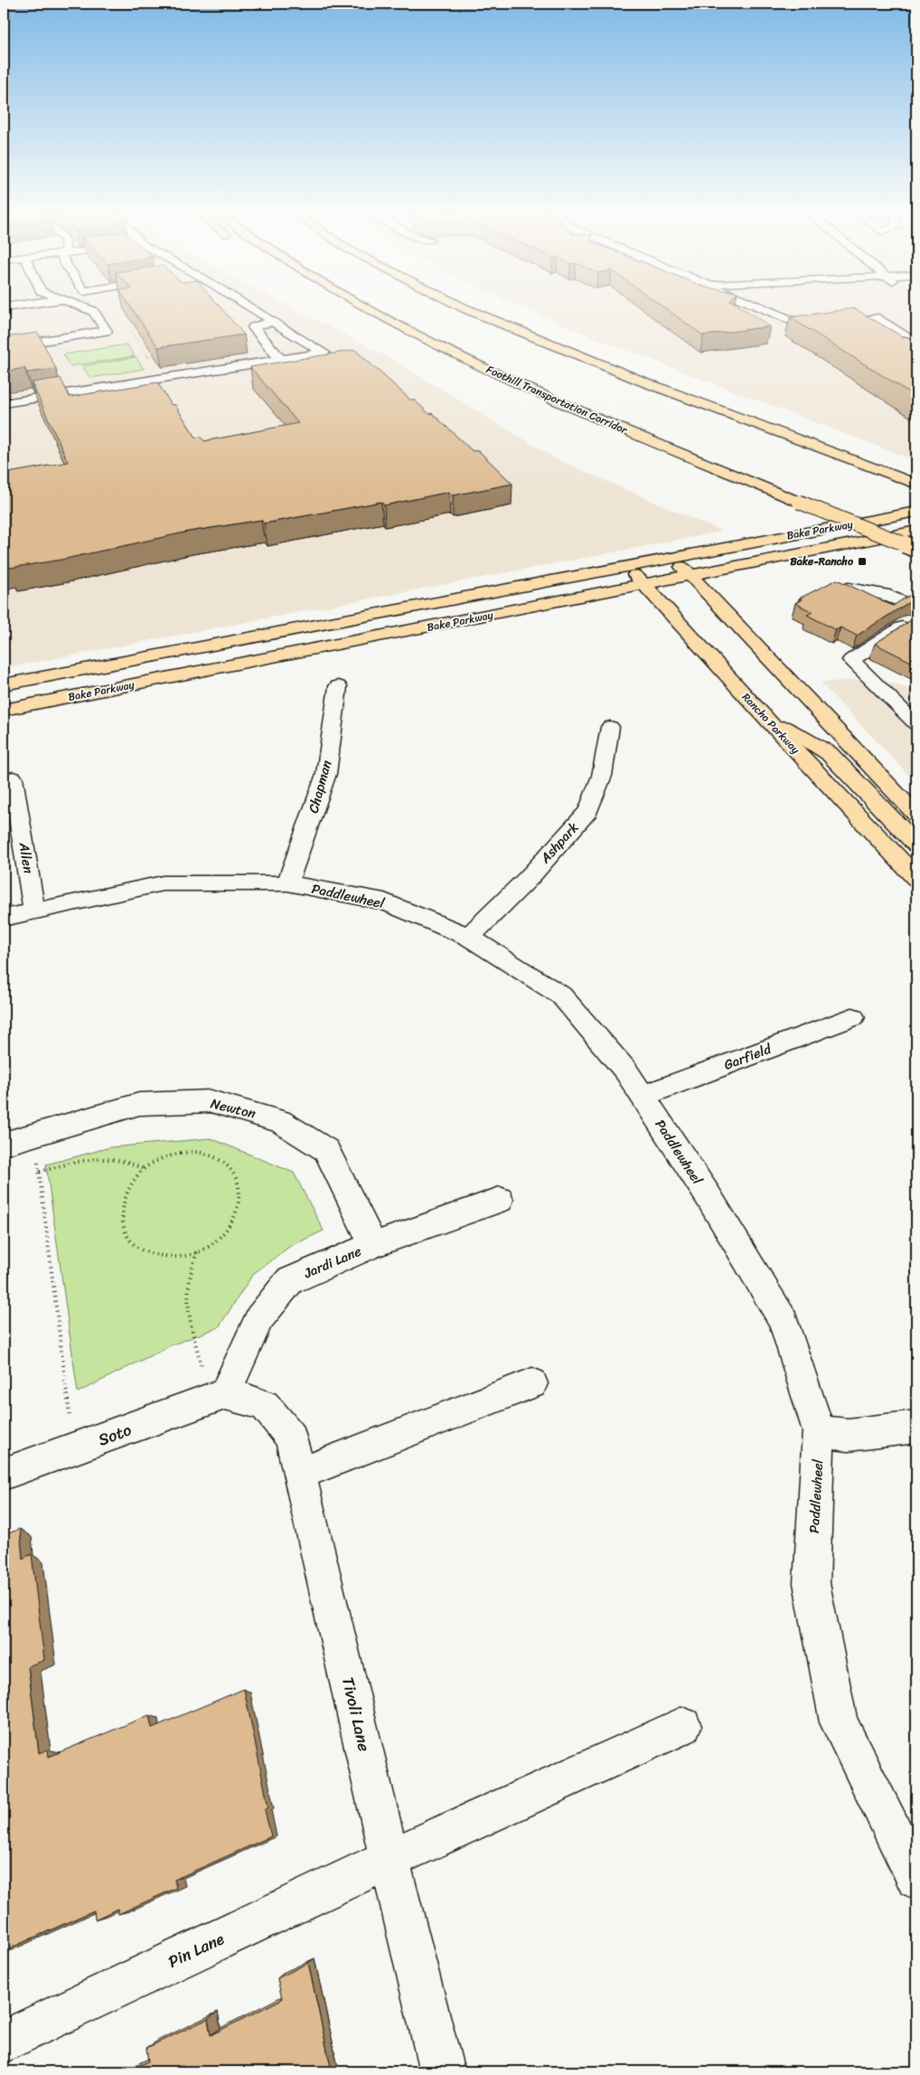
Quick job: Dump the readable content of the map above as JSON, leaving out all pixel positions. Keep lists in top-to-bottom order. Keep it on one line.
{"streets":{"main road":["Foothill Transportation Corridor","Bake Parkway","Rancho Parkway"],"street":["Chapman","Ashpark","Allen","Paddlewheel","Garfield","Newton","Jardi Lane","Soto","Tivoli Lane","Pin Lane"]},"crossings":[["Bake Parkway","Rancho Parkway"],["Chapman","Paddlewheel"],["Ashpark","Paddlewheel"],["Allen","Paddlewheel"],["Paddlewheel","Garfield"],["Newton","Jardi Lane"],["Jardi Lane","Soto"],["Jardi Lane","Tivoli Lane"],["Soto","Tivoli Lane"],["Tivoli Lane","Pin Lane"]],"places":{"transit":["Bake-Rancho"]}}
